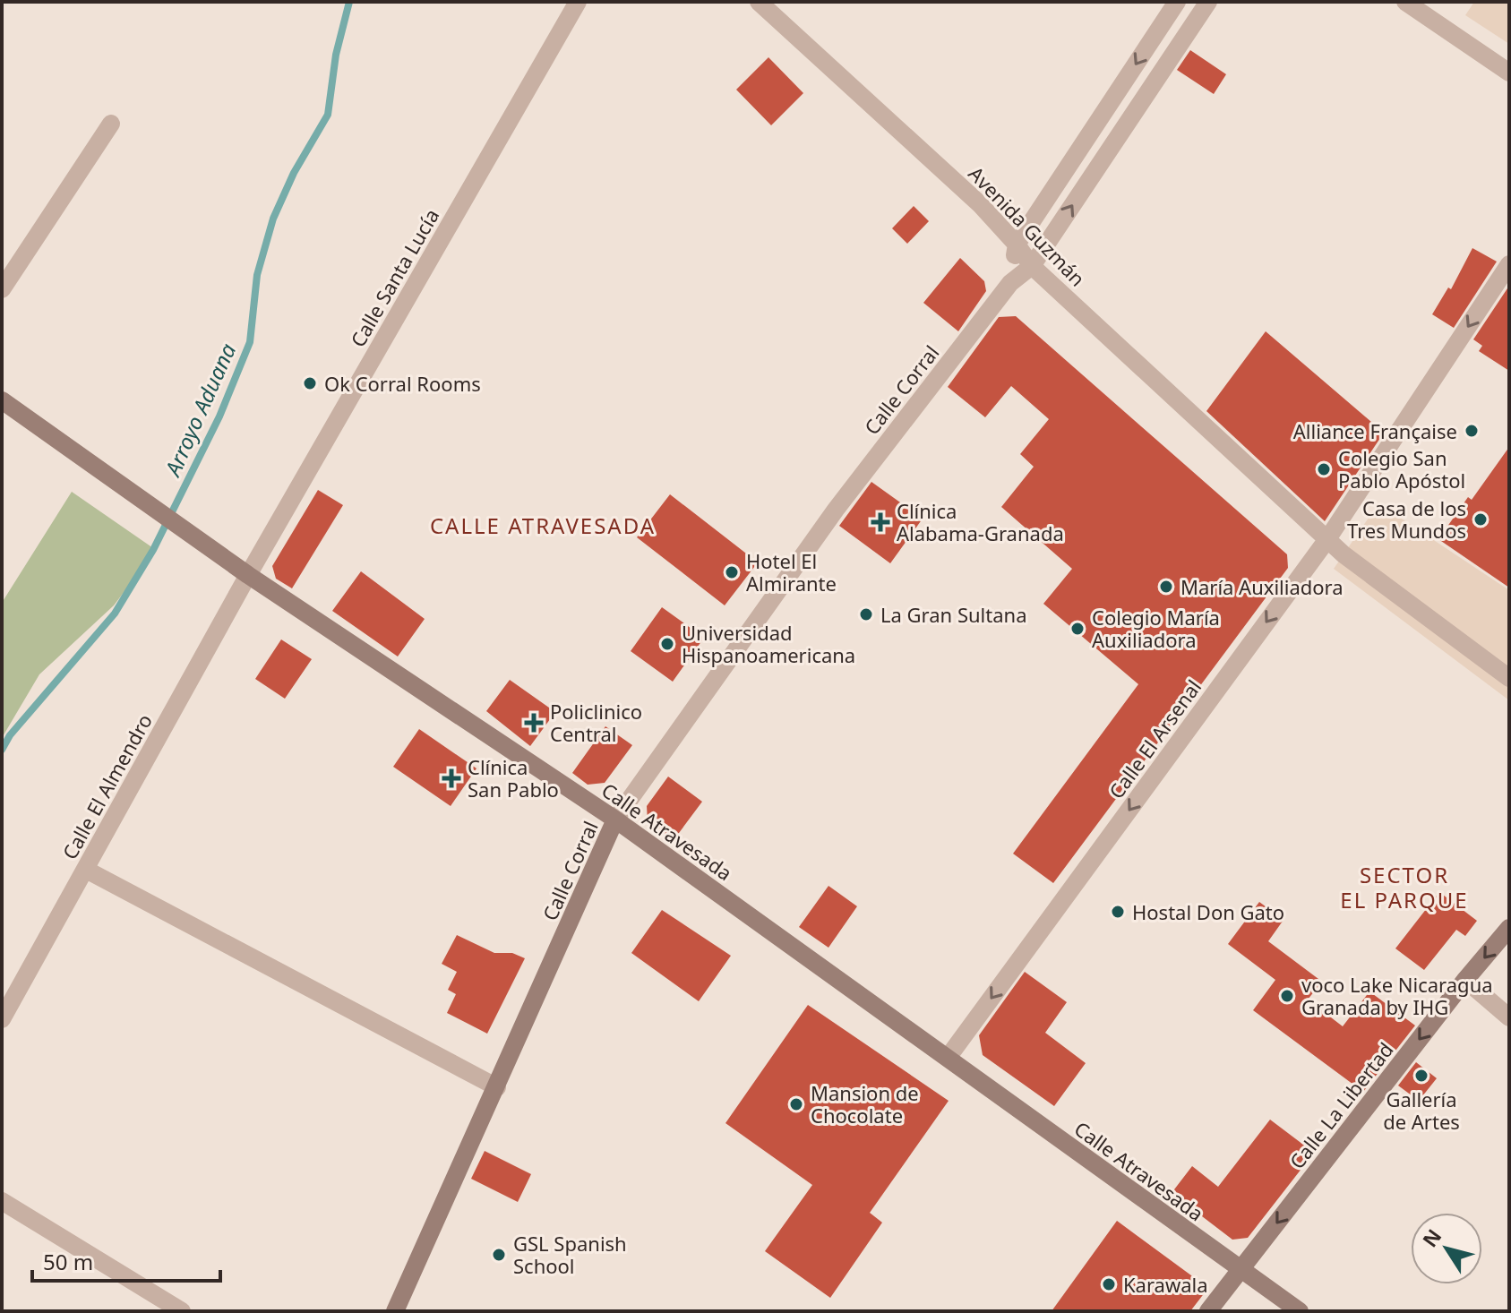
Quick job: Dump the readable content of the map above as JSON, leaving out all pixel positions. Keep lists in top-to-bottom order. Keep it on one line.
{"streets":{"street":["Avenida Guzmán","Calle Santa Lucía","Calle Corral","Calle El Arsenal","Calle El Almendro","Calle Atravesada","Calle La Libertad"]},"crossings":[["Avenida Guzmán","Calle Corral"],["Avenida Guzmán","Calle El Arsenal"],["Calle Santa Lucía","Calle El Almendro"],["Calle Santa Lucía","Calle Atravesada"],["Calle Corral","Calle Atravesada"],["Calle El Arsenal","Calle Atravesada"],["Calle El Almendro","Calle Atravesada"],["Calle Atravesada","Calle La Libertad"]],"one_way":["Calle El Arsenal","Calle La Libertad"],"districts":["CALLE ATRAVESADA","SECTOR EL PARQUE"],"water":["Arroyo Aduana"],"places":{"other":["Ok Corral Rooms","Alliance Française","Colegio San Pablo Apóstol","Casa de los Tres Mundos","Hotel El Almirante","María Auxiliadora","La Gran Sultana","Colegio María Auxiliadora","Universidad Hispanoamericana","Hostal Don Gato","voco Lake Nicaragua Granada by IHG","Gallería de Artes","Mansion de Chocolate","GSL Spanish School","Karawala"],"health":["Clínica Alabama-Granada","Policlinico Central","Clínica San Pablo"]},"scale_bar":"50 m","north":"top left"}
